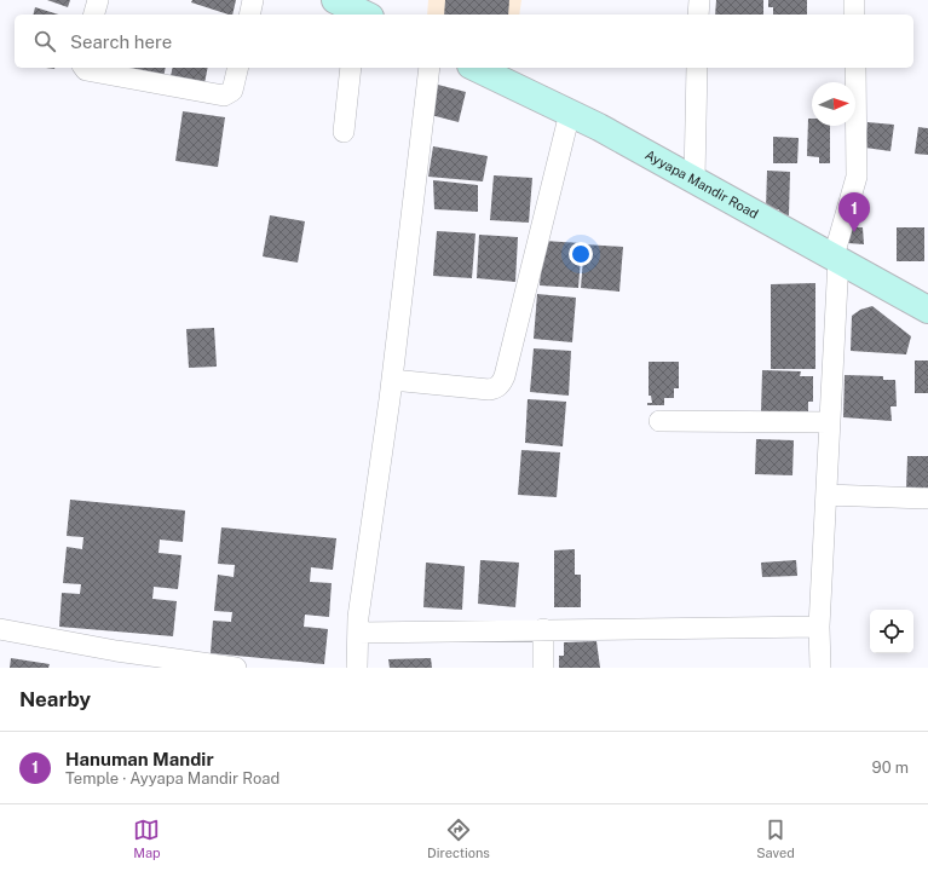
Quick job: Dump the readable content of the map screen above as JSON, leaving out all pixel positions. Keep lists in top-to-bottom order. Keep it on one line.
{"streets":{"street":["Ayyapa Mandir Road"]},"north":"right","page":{"search":"Search here","pins":"1","heading":"Nearby","list":[{"mark":"1","name":"Hanuman Mandir","note":"Temple · Ayyapa Mandir Road","value":"90 m"}],"nav":["Map","Directions","Saved"]}}
